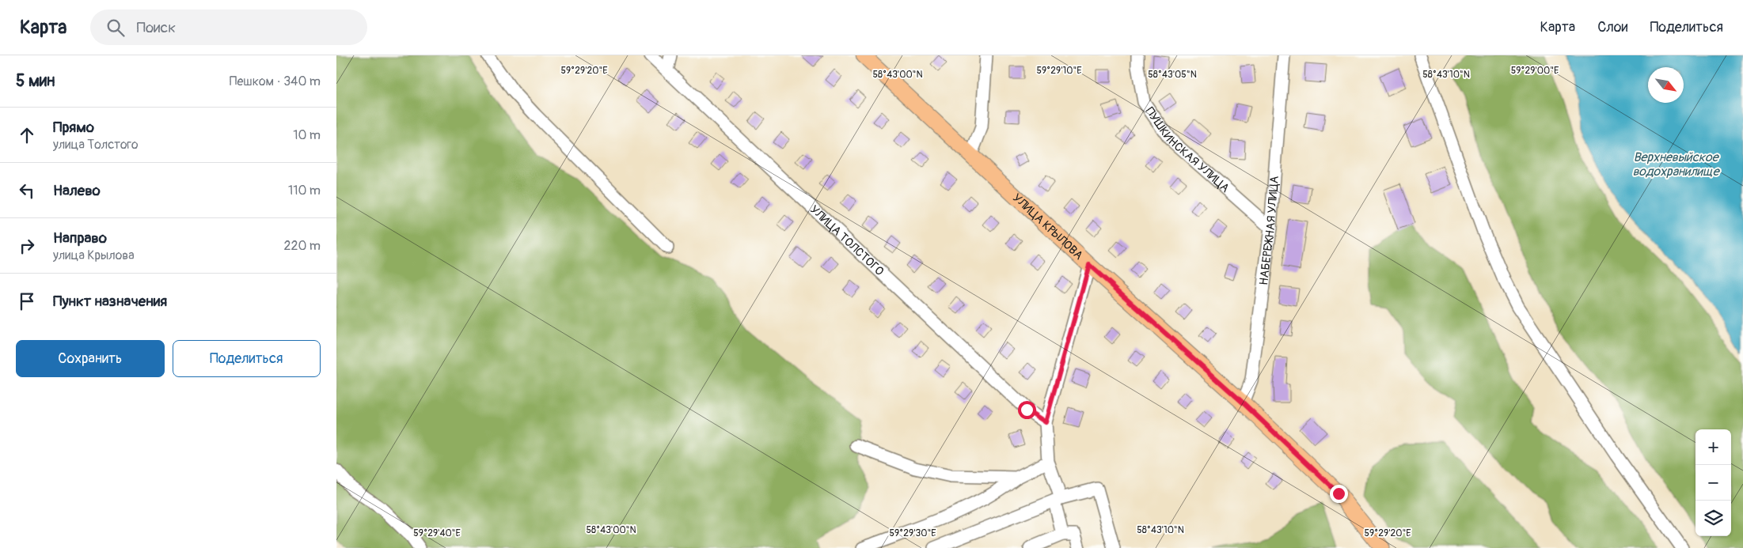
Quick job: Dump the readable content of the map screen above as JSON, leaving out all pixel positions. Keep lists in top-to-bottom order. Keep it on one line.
{"streets":{"main road":["УЛИЦА КРЫЛОВА"],"street":["ПУШКИНСКАЯ УЛИЦА","НАБЕРЕЖНАЯ УЛИЦА","УЛИЦА ТОЛСТОГО"]},"crossings":[["ПУШКИНСКАЯ УЛИЦА","НАБЕРЕЖНАЯ УЛИЦА"],["УЛИЦА КРЫЛОВА","НАБЕРЕЖНАЯ УЛИЦА"]],"water":["Верхневыйское водохранилище"],"north":"bottom right","page":{"header":"Карта","search":"Поиск","nav":["Карта","Слои","Поделиться"],"heading":["5 мин","Пешком · 340 m"],"list":[["Прямо","улица Толстого","10 m"],["Налево","110 m"],["Направо","улица Крылова","220 m"],"Пункт назначения"],"buttons":["Сохранить","Поделиться"],"map_buttons":["+","−"]},"coordinates":["59°29'00\"E","59°29'20\"E","59°29'10\"E","58°43'00\"N","58°43'05\"N","58°43'10\"N","59°29'40\"E","59°29'30\"E"]}
